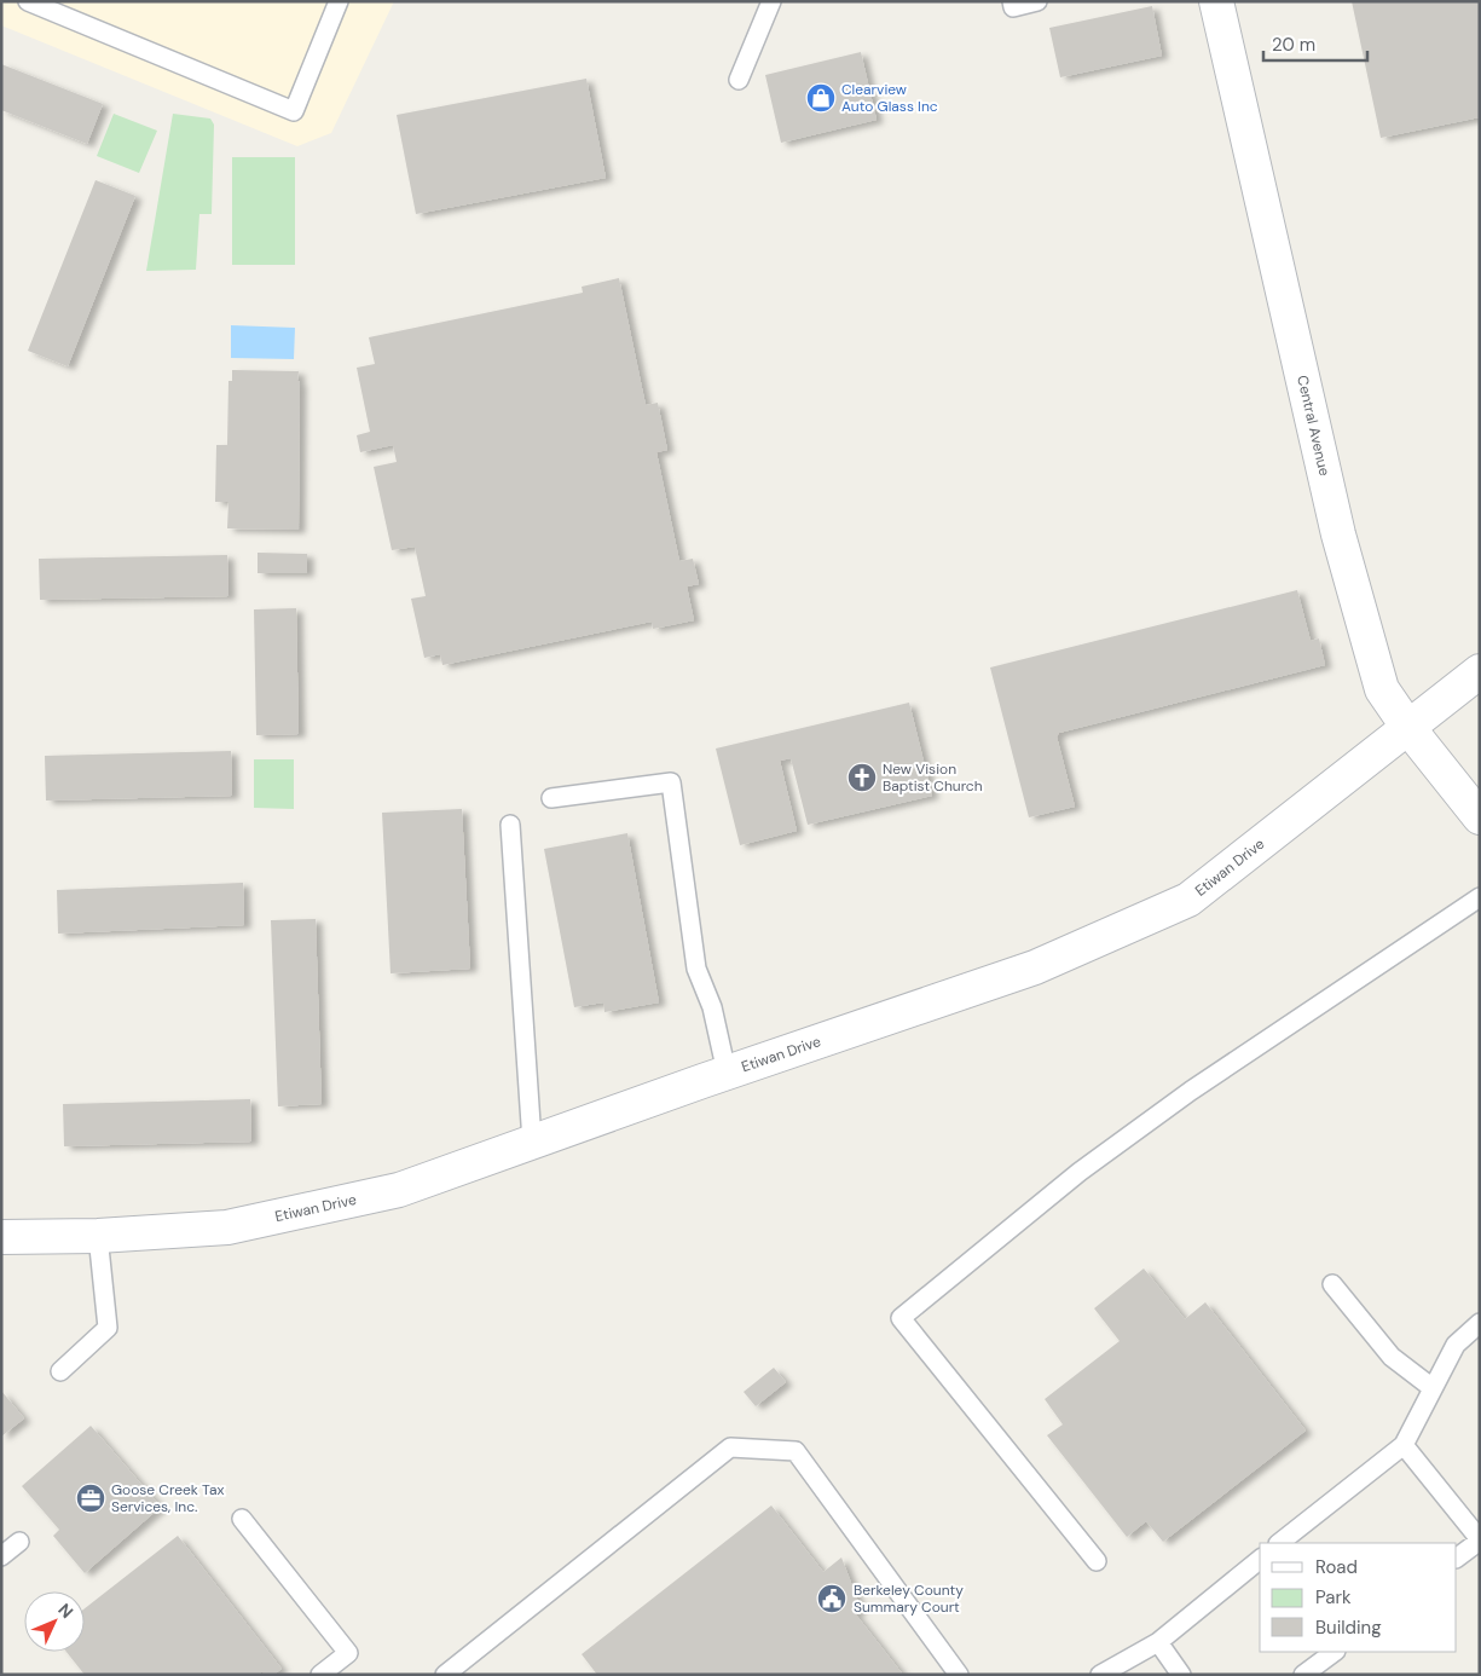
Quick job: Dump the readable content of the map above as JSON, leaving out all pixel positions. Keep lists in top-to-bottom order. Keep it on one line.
{"streets":{"street":["Central Avenue","Etiwan Drive"]},"crossings":[["Central Avenue","Etiwan Drive"]],"places":{"shop":["Clearview Auto Glass Inc"],"church":["New Vision Baptist Church"],"office":["Goose Creek Tax Services, Inc."],"public building":["Berkeley County Summary Court"]},"legend":["Road","Park","Building"],"scale_bar":"20 m","north":"top right"}
